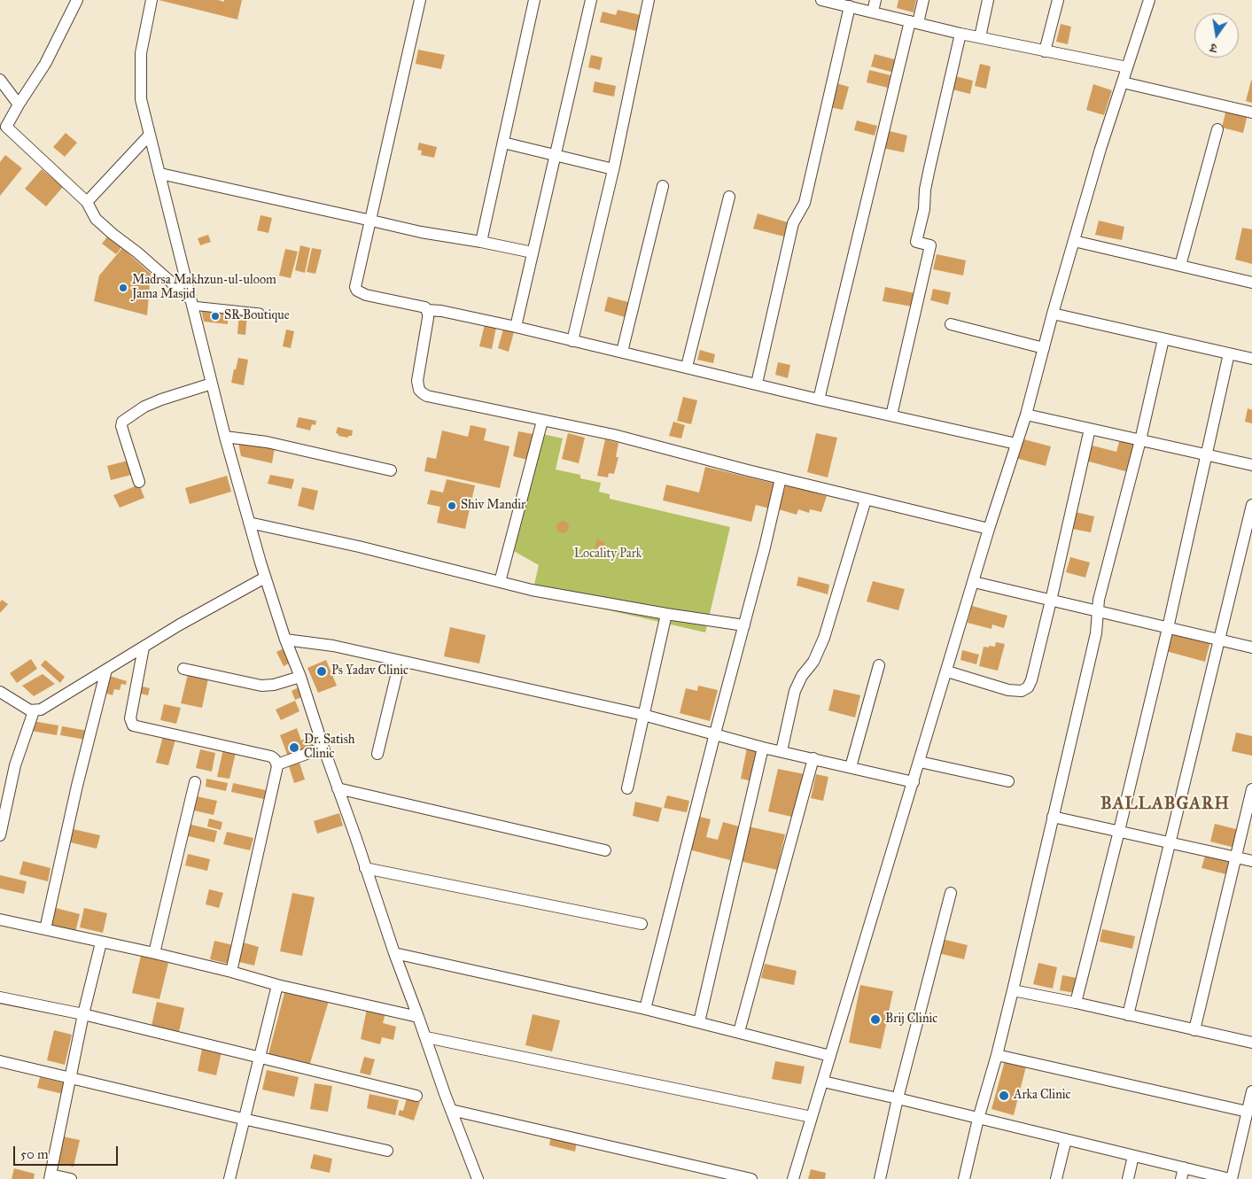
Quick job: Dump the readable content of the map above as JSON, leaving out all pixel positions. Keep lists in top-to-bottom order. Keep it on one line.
{"districts":["BALLABGARH"],"parks":["Locality Park"],"places":["Madrsa Makhzun-ul-uloom Jama Masjid","SR Boutique","Shiv Mandir","Ps Yadav Clinic","Dr. Satish Clinic","Brij Clinic","Arka Clinic"],"scale_bar":"50 m","north":"bottom"}
